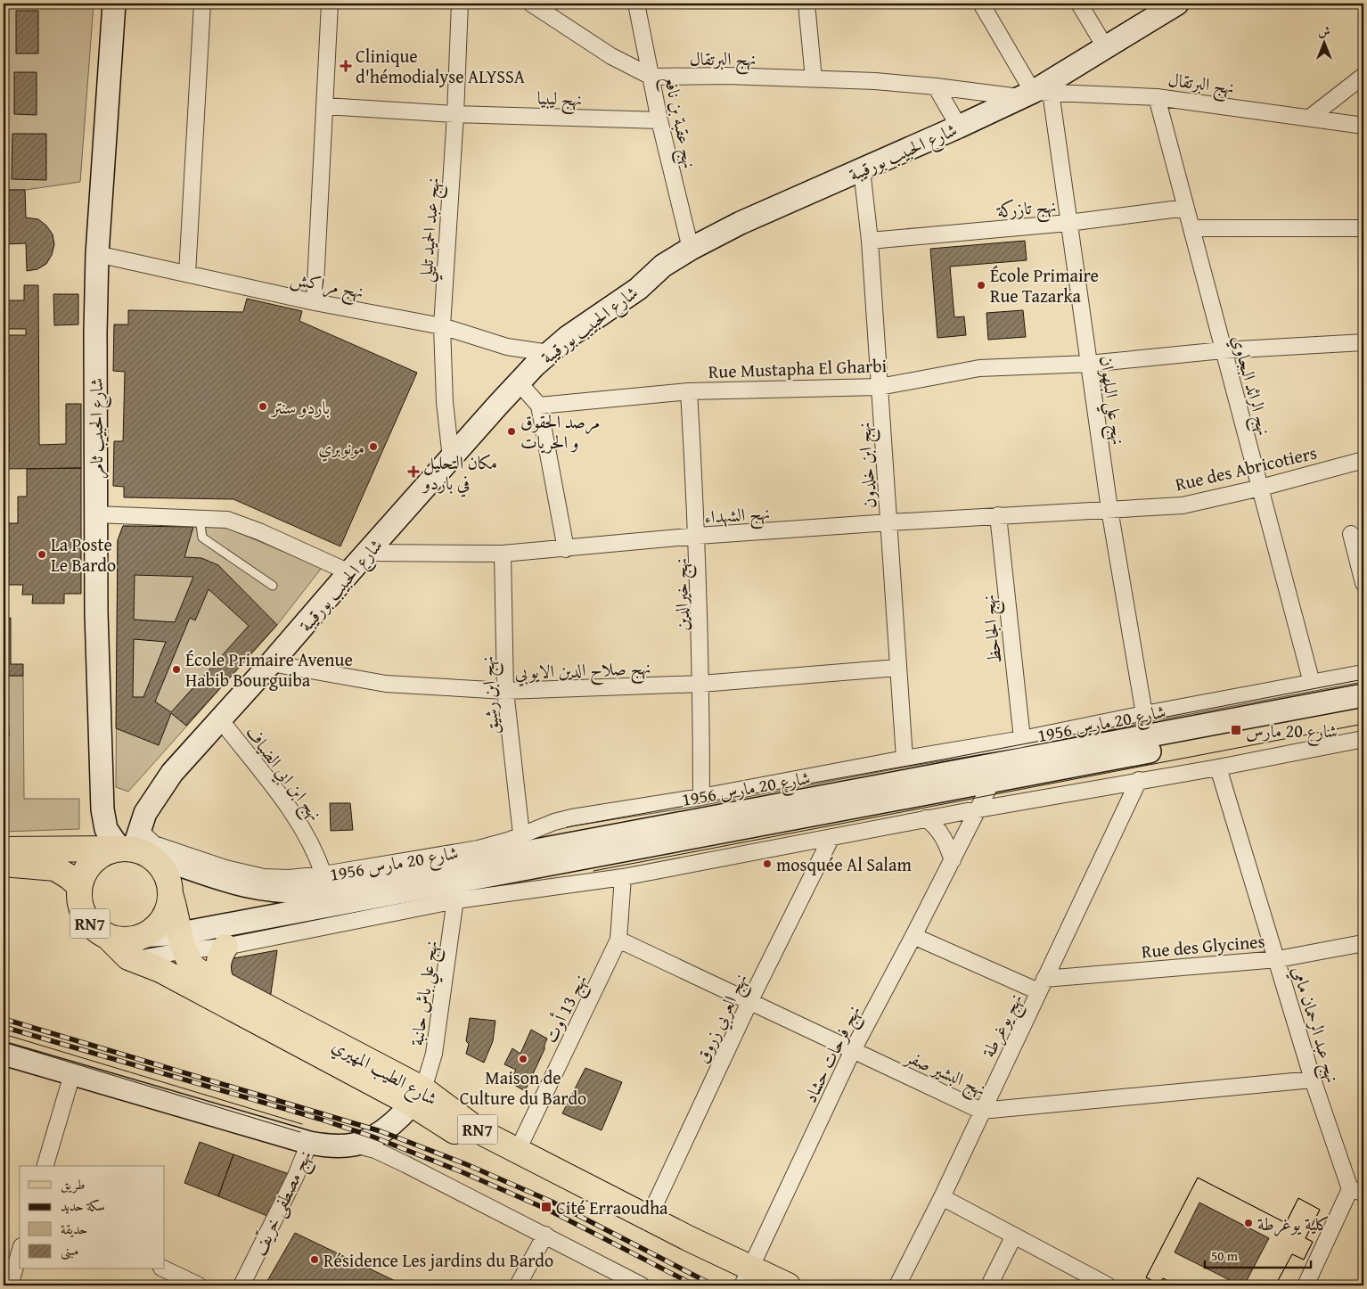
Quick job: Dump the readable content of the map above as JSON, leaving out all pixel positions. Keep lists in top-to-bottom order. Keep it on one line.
{"streets":{"main road":["شارع الحبيب بورقيبة","شارع الحبيب ثامر","شارع 20 مارس 1956","RN7","شارع الطيب المهيري"],"street":["نهج البرتقال","نهج ليبيا","نهج عقبة بن نافع","نهج تازركة","نهج عبد الحميد تليلي","نهج مراكش","Rue Mustapha El Gharbi","نهج الرائد البجاوي","نهج علي البلهوان","نهج ابن خلدون","Rue des Abricotiers","نهج الشهداء","نهج خيرالدين","نهج الجاحظ","نهج صلاح الدين الايوبي","نهج ابن رشيق","نهج ابن ابي الضياف","Rue des Glycines","نهج علي باش حانبة","نهج 13 أوت","نهج العربي زروق","نهج عبد الرحمان مامي","نهج يوغرطة","نهج فرحات حشاد","نهج البشير صفر","نهج مصطفى خريّف"]},"crossings":[["نهج البرتقال","نهج عقبة بن نافع"],["نهج البرتقال","شارع الحبيب بورقيبة"],["نهج البرتقال","نهج الرائد البجاوي"],["نهج البرتقال","نهج علي البلهوان"],["نهج ليبيا","نهج عقبة بن نافع"],["نهج ليبيا","نهج عبد الحميد تليلي"],["نهج عقبة بن نافع","شارع الحبيب بورقيبة"],["شارع الحبيب بورقيبة","نهج عبد الحميد تليلي"],["شارع الحبيب بورقيبة","نهج مراكش"],["شارع الحبيب بورقيبة","نهج علي البلهوان"],["شارع الحبيب بورقيبة","شارع الحبيب ثامر"],["شارع الحبيب بورقيبة","نهج ابن خلدون"],["شارع الحبيب بورقيبة","نهج الشهداء"],["شارع الحبيب بورقيبة","نهج صلاح الدين الايوبي"],["شارع الحبيب بورقيبة","شارع 20 مارس 1956"],["شارع الحبيب بورقيبة","نهج ابن ابي الضياف"],["شارع الحبيب بورقيبة","RN7"],["شارع الحبيب بورقيبة","شارع الطيب المهيري"],["نهج تازركة","نهج الرائد البجاوي"],["نهج تازركة","نهج علي البلهوان"],["نهج تازركة","نهج ابن خلدون"],["نهج عبد الحميد تليلي","نهج مراكش"],["نهج مراكش","شارع الحبيب ثامر"],["Rue Mustapha El Gharbi","نهج الرائد البجاوي"],["Rue Mustapha El Gharbi","نهج علي البلهوان"],["Rue Mustapha El Gharbi","نهج ابن خلدون"],["Rue Mustapha El Gharbi","نهج خيرالدين"],["نهج الرائد البجاوي","Rue des Abricotiers"],["نهج الرائد البجاوي","شارع 20 مارس 1956"],["نهج علي البلهوان","Rue des Abricotiers"],["نهج علي البلهوان","نهج الشهداء"],["نهج علي البلهوان","شارع 20 مارس 1956"],["شارع الحبيب ثامر","شارع 20 مارس 1956"],["شارع الحبيب ثامر","RN7"],["شارع الحبيب ثامر","شارع الطيب المهيري"],["نهج ابن خلدون","نهج الشهداء"],["نهج ابن خلدون","نهج صلاح الدين الايوبي"],["نهج ابن خلدون","شارع 20 مارس 1956"],["Rue des Abricotiers","نهج الشهداء"],["نهج الشهداء","نهج خيرالدين"],["نهج الشهداء","نهج الجاحظ"],["نهج الشهداء","نهج ابن رشيق"],["نهج خيرالدين","نهج صلاح الدين الايوبي"],["نهج خيرالدين","شارع 20 مارس 1956"],["نهج الجاحظ","شارع 20 مارس 1956"],["نهج صلاح الدين الايوبي","نهج ابن رشيق"],["نهج ابن رشيق","شارع 20 مارس 1956"],["شارع 20 مارس 1956","نهج ابن ابي الضياف"],["شارع 20 مارس 1956","RN7"],["شارع 20 مارس 1956","نهج علي باش حانبة"],["شارع 20 مارس 1956","نهج 13 أوت"],["شارع 20 مارس 1956","نهج العربي زروق"],["شارع 20 مارس 1956","نهج عبد الرحمان مامي"],["شارع 20 مارس 1956","نهج يوغرطة"],["شارع 20 مارس 1956","نهج فرحات حشاد"],["شارع 20 مارس 1956","شارع الطيب المهيري"],["RN7","شارع الطيب المهيري"],["Rue des Glycines","نهج عبد الرحمان مامي"],["Rue des Glycines","نهج يوغرطة"],["Rue des Glycines","نهج فرحات حشاد"],["نهج علي باش حانبة","شارع الطيب المهيري"],["نهج 13 أوت","شارع الطيب المهيري"],["نهج 13 أوت","نهج البشير صفر"],["نهج العربي زروق","شارع الطيب المهيري"],["نهج العربي زروق","نهج البشير صفر"],["نهج عبد الرحمان مامي","نهج البشير صفر"],["نهج يوغرطة","نهج البشير صفر"],["نهج فرحات حشاد","شارع الطيب المهيري"],["نهج فرحات حشاد","نهج البشير صفر"]],"places":{"health":["Clinique d'hémodialyse ALYSSA","مكان التحليل في باردو"],"other":["École Primaire Rue Tazarka","باردو سنتر","مرصد الحقوق و الحريات","مونوبري","La Poste Le Bardo","École Primaire Avenue Habib Bourguiba","mosquée Al Salam","Maison de Culture du Bardo","كلية يوغرطة","Résidence Les jardins du Bardo"],"transit":["شارع 20 مارس","Cité Erraoudha"]},"legend":["طريق","سكة حديد","حديقة","مبنى"],"scale_bar":"50 m","north":"top"}
